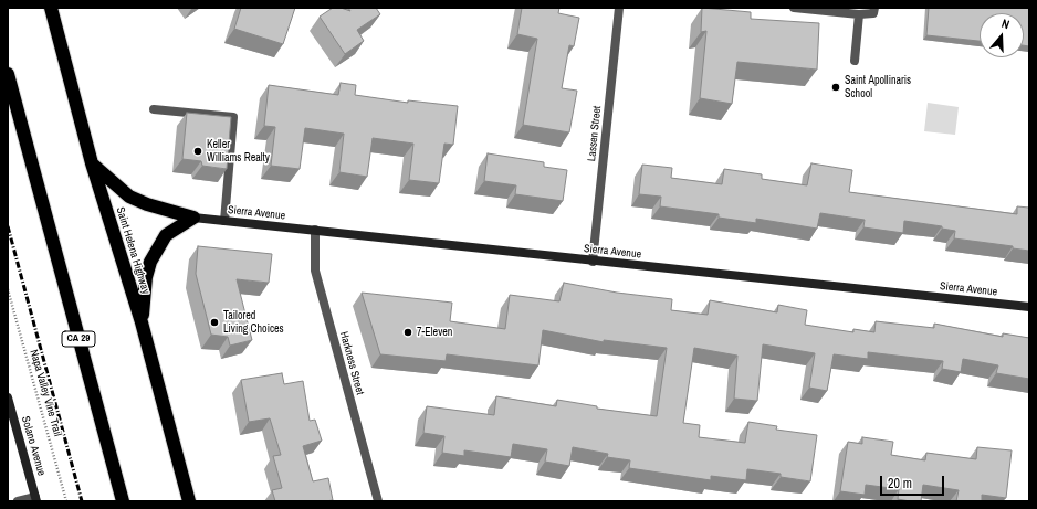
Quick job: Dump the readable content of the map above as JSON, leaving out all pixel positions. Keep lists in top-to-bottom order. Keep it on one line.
{"streets":{"highway":["Saint Helena Highway","CA 29"],"street":["Lassen Street","Sierra Avenue","Harkness Street","Solano Avenue"],"path":["Napa Valley Vine Trail"]},"crossings":[["Lassen Street","Sierra Avenue"],["Sierra Avenue","Harkness Street"]],"places":["Saint Apollinaris School","Keller Williams Realty","Tailored Living Choices","7-Eleven"],"scale_bar":"20 m","north":"top"}
